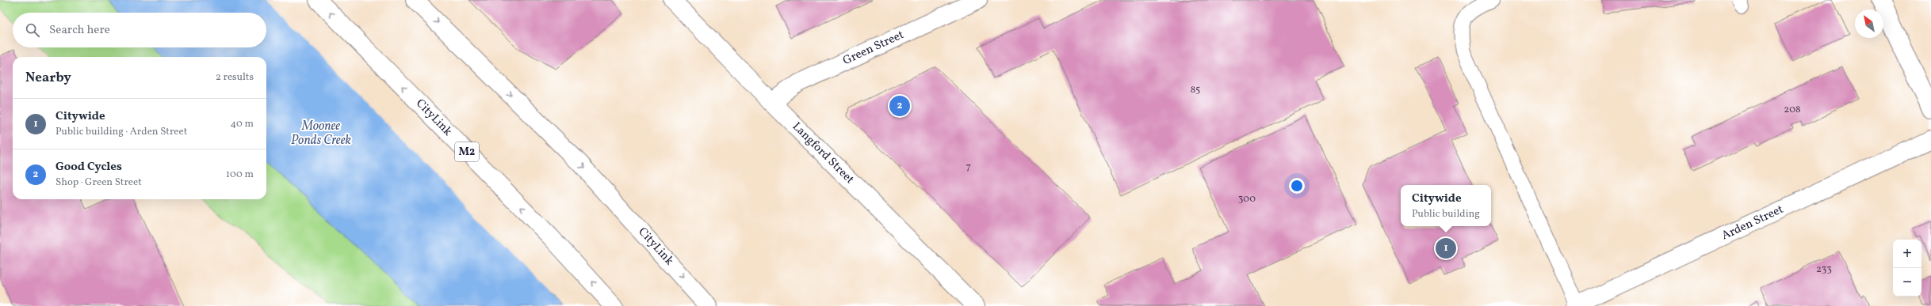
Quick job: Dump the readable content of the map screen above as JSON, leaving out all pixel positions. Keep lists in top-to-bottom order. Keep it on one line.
{"streets":{"main road":["Green Street","CityLink","M2","Langford Street","Arden Street"]},"crossings":[["Green Street","Langford Street"]],"water":["Moonee Ponds Creek"],"house_numbers":["85","208","7","300","233"],"north":"top left","page":{"search":"Search here","heading":["Nearby","2 results"],"pins":["2","1"],"list":[{"mark":"1","name":"Citywide","note":"Public building · Arden Street","value":"40 m"},{"mark":"2","name":"Good Cycles","note":"Shop · Green Street","value":"100 m"}],"popup":["Citywide","Public building"],"map_buttons":["+","−"]}}
